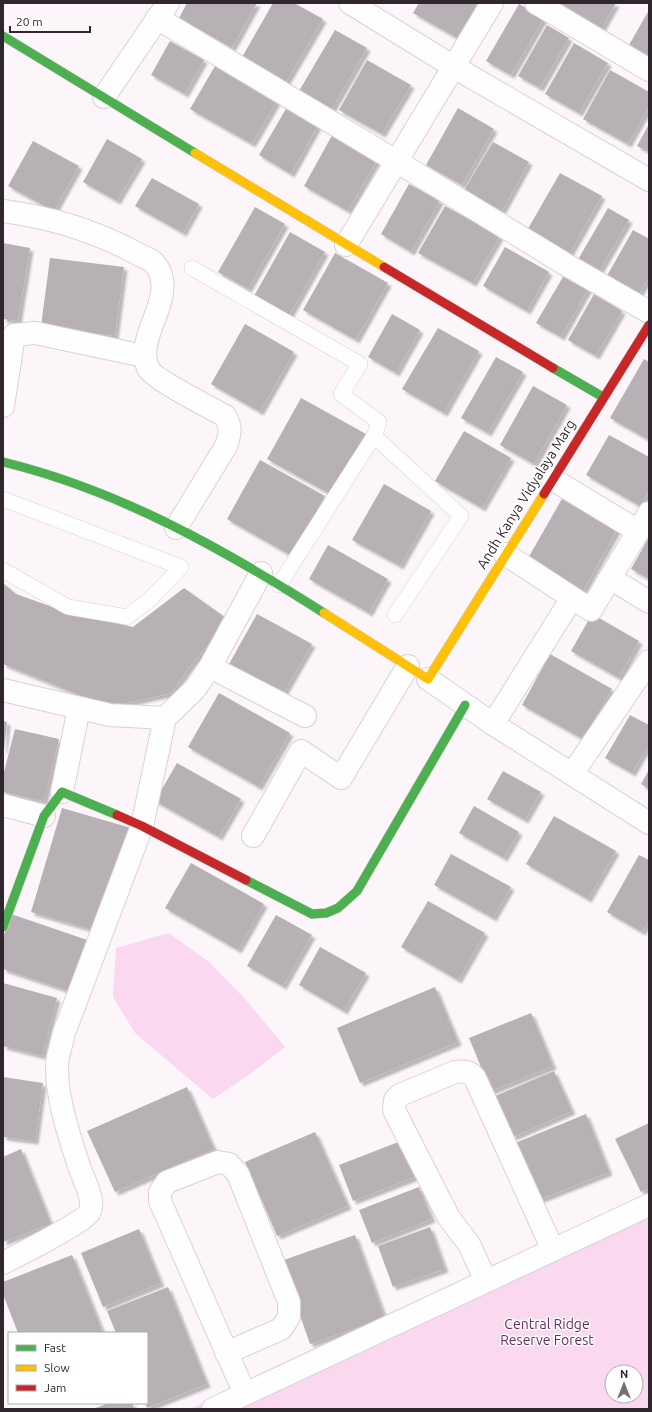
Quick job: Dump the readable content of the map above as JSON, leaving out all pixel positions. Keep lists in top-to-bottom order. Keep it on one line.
{"streets":{"street":["Andh Kanya Vidyalaya Marg"]},"parks":["Central Ridge Reserve Forest"],"legend":["Fast","Slow","Jam"],"scale_bar":"20 m","north":"top"}
